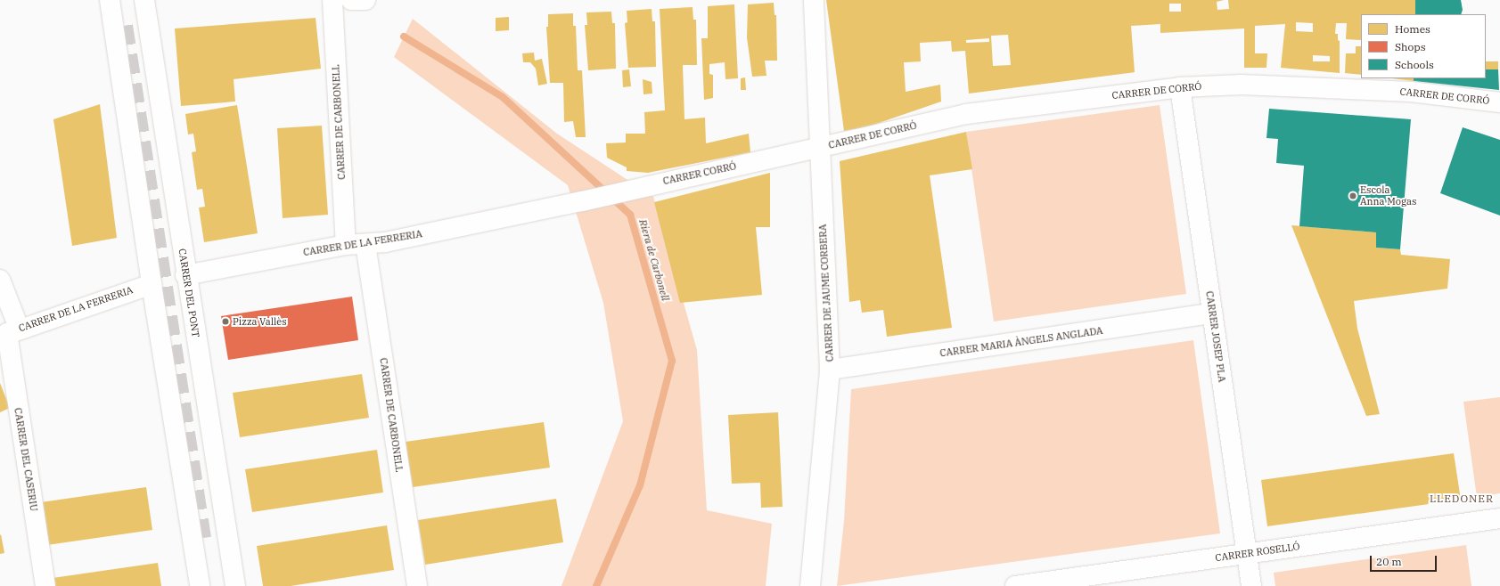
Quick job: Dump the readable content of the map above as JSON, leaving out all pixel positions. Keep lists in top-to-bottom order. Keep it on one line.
{"streets":{"street":["CARRER DE CORRÓ","CARRER DE CARBONELL","CARRER CORRÓ","CARRER DE LA FERRERIA","CARRER DEL PONT","CARRER DE JAUME CORBERA","CARRER JOSEP PLA","CARRER MARIA ÀNGELS ANGLADA","CARRER DEL CASERIU","CARRER ROSELLÓ"]},"crossings":[["CARRER DE CORRÓ","CARRER CORRÓ"],["CARRER DE CORRÓ","CARRER DE JAUME CORBERA"],["CARRER DE CORRÓ","CARRER JOSEP PLA"],["CARRER DE CARBONELL","CARRER DE LA FERRERIA"],["CARRER CORRÓ","CARRER DE LA FERRERIA"],["CARRER CORRÓ","CARRER DE JAUME CORBERA"],["CARRER DE LA FERRERIA","CARRER DEL PONT"],["CARRER DE LA FERRERIA","CARRER DEL CASERIU"],["CARRER DE JAUME CORBERA","CARRER MARIA ÀNGELS ANGLADA"],["CARRER JOSEP PLA","CARRER MARIA ÀNGELS ANGLADA"],["CARRER JOSEP PLA","CARRER ROSELLÓ"]],"districts":["LLEDONER"],"water":["Riera de Carbonell"],"places":["Escola Anna Mogas","Pizza Vallès"],"legend":["Homes","Shops","Schools"],"scale_bar":"20 m"}
